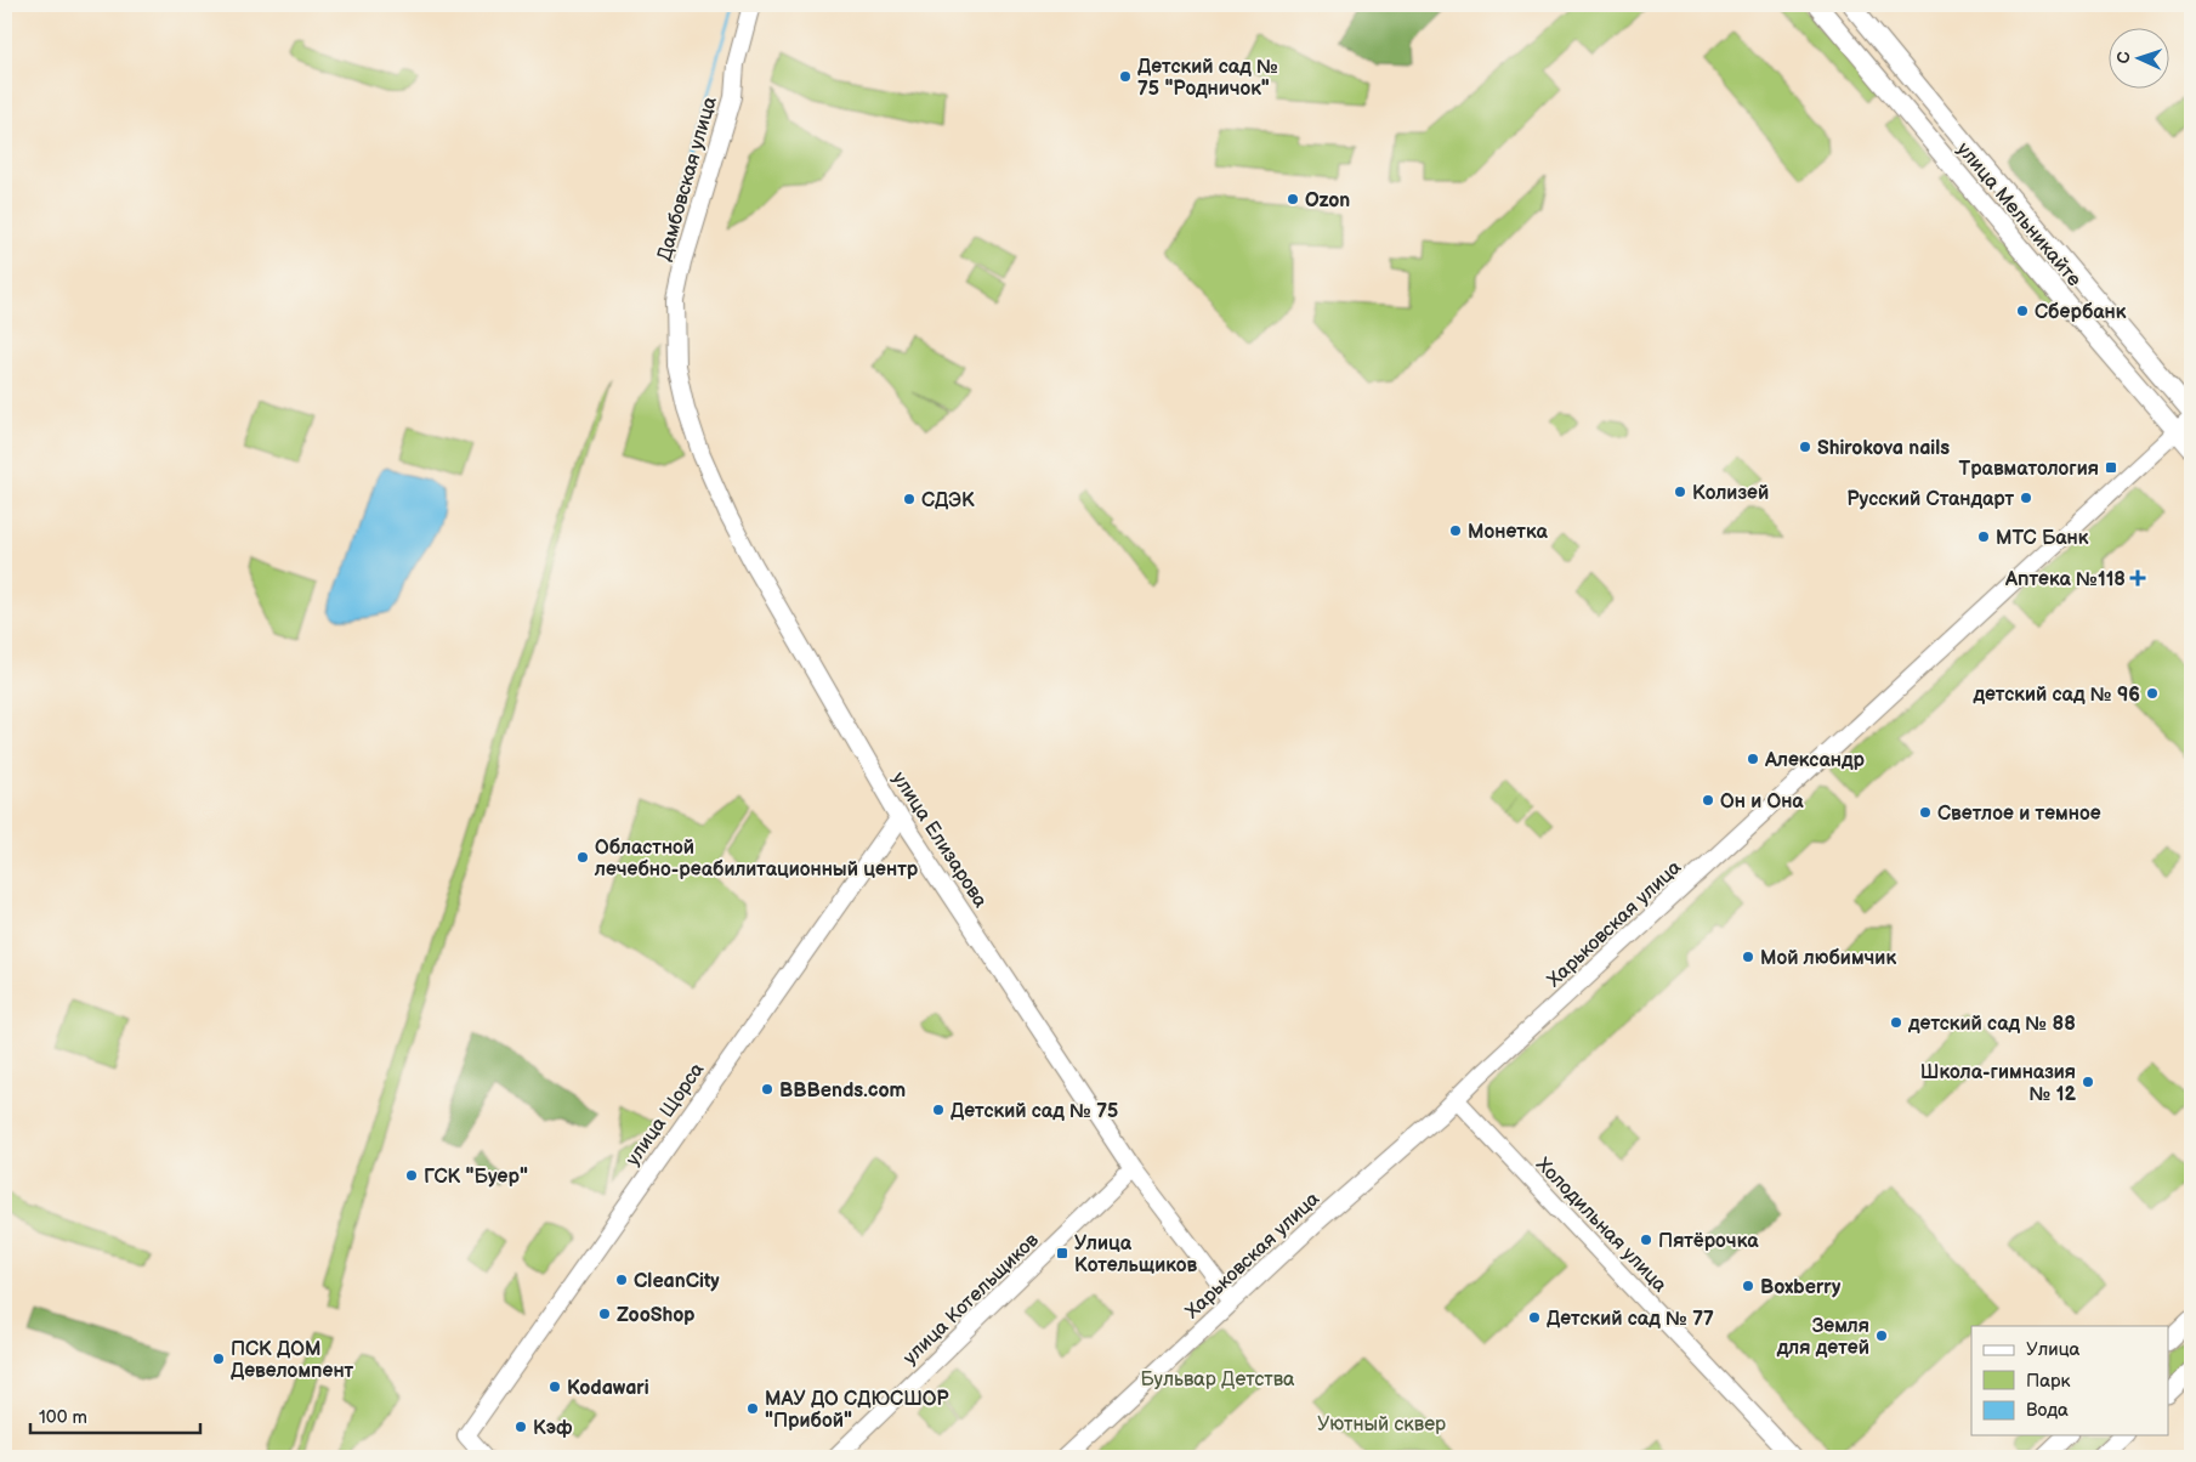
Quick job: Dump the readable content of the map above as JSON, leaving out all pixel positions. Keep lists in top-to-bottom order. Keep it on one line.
{"streets":{"main road":["улица Мельникайте"],"street":["Дамбовская улица","улица Елизарова","Харьковская улица","улица Щорса","Холодильная улица","улица Котельщиков"]},"crossings":[["Дамбовская улица","улица Елизарова"],["улица Мельникайте","Харьковская улица"],["улица Елизарова","Харьковская улица"],["улица Елизарова","улица Щорса"],["улица Елизарова","улица Котельщиков"],["Харьковская улица","Холодильная улица"]],"parks":["Бульвар Детства","Уютный сквер"],"places":{"other":["Детский сад № 75 \"Родничок\"","Ozon","Сбербанк","Shirokova nails","Колизей","Русский Стандарт","СДЭК","Монетка","МТС Банк","детский сад № 96","Александр","Он и Она","Светлое и темное","Областной лечебно-реабилитационный центр","Мой любимчик","детский сад № 88","Школа-гимназия № 12","BBBends.com","Детский сад № 75","ГСК \"Буер\"","Пятёрочка","CleanCity","Boxberry","ZooShop","Детский сад № 77","Земля для детей","ПСК ДОМ Девеломпент","Kodawari","МАУ ДО СДЮСШОР \"Прибой\"","Кэф"],"transit":["Травматология","Улица Котельщиков"],"health":["Аптека №118"]},"legend":["Улица","Парк","Вода"],"scale_bar":"100 m","north":"left"}
